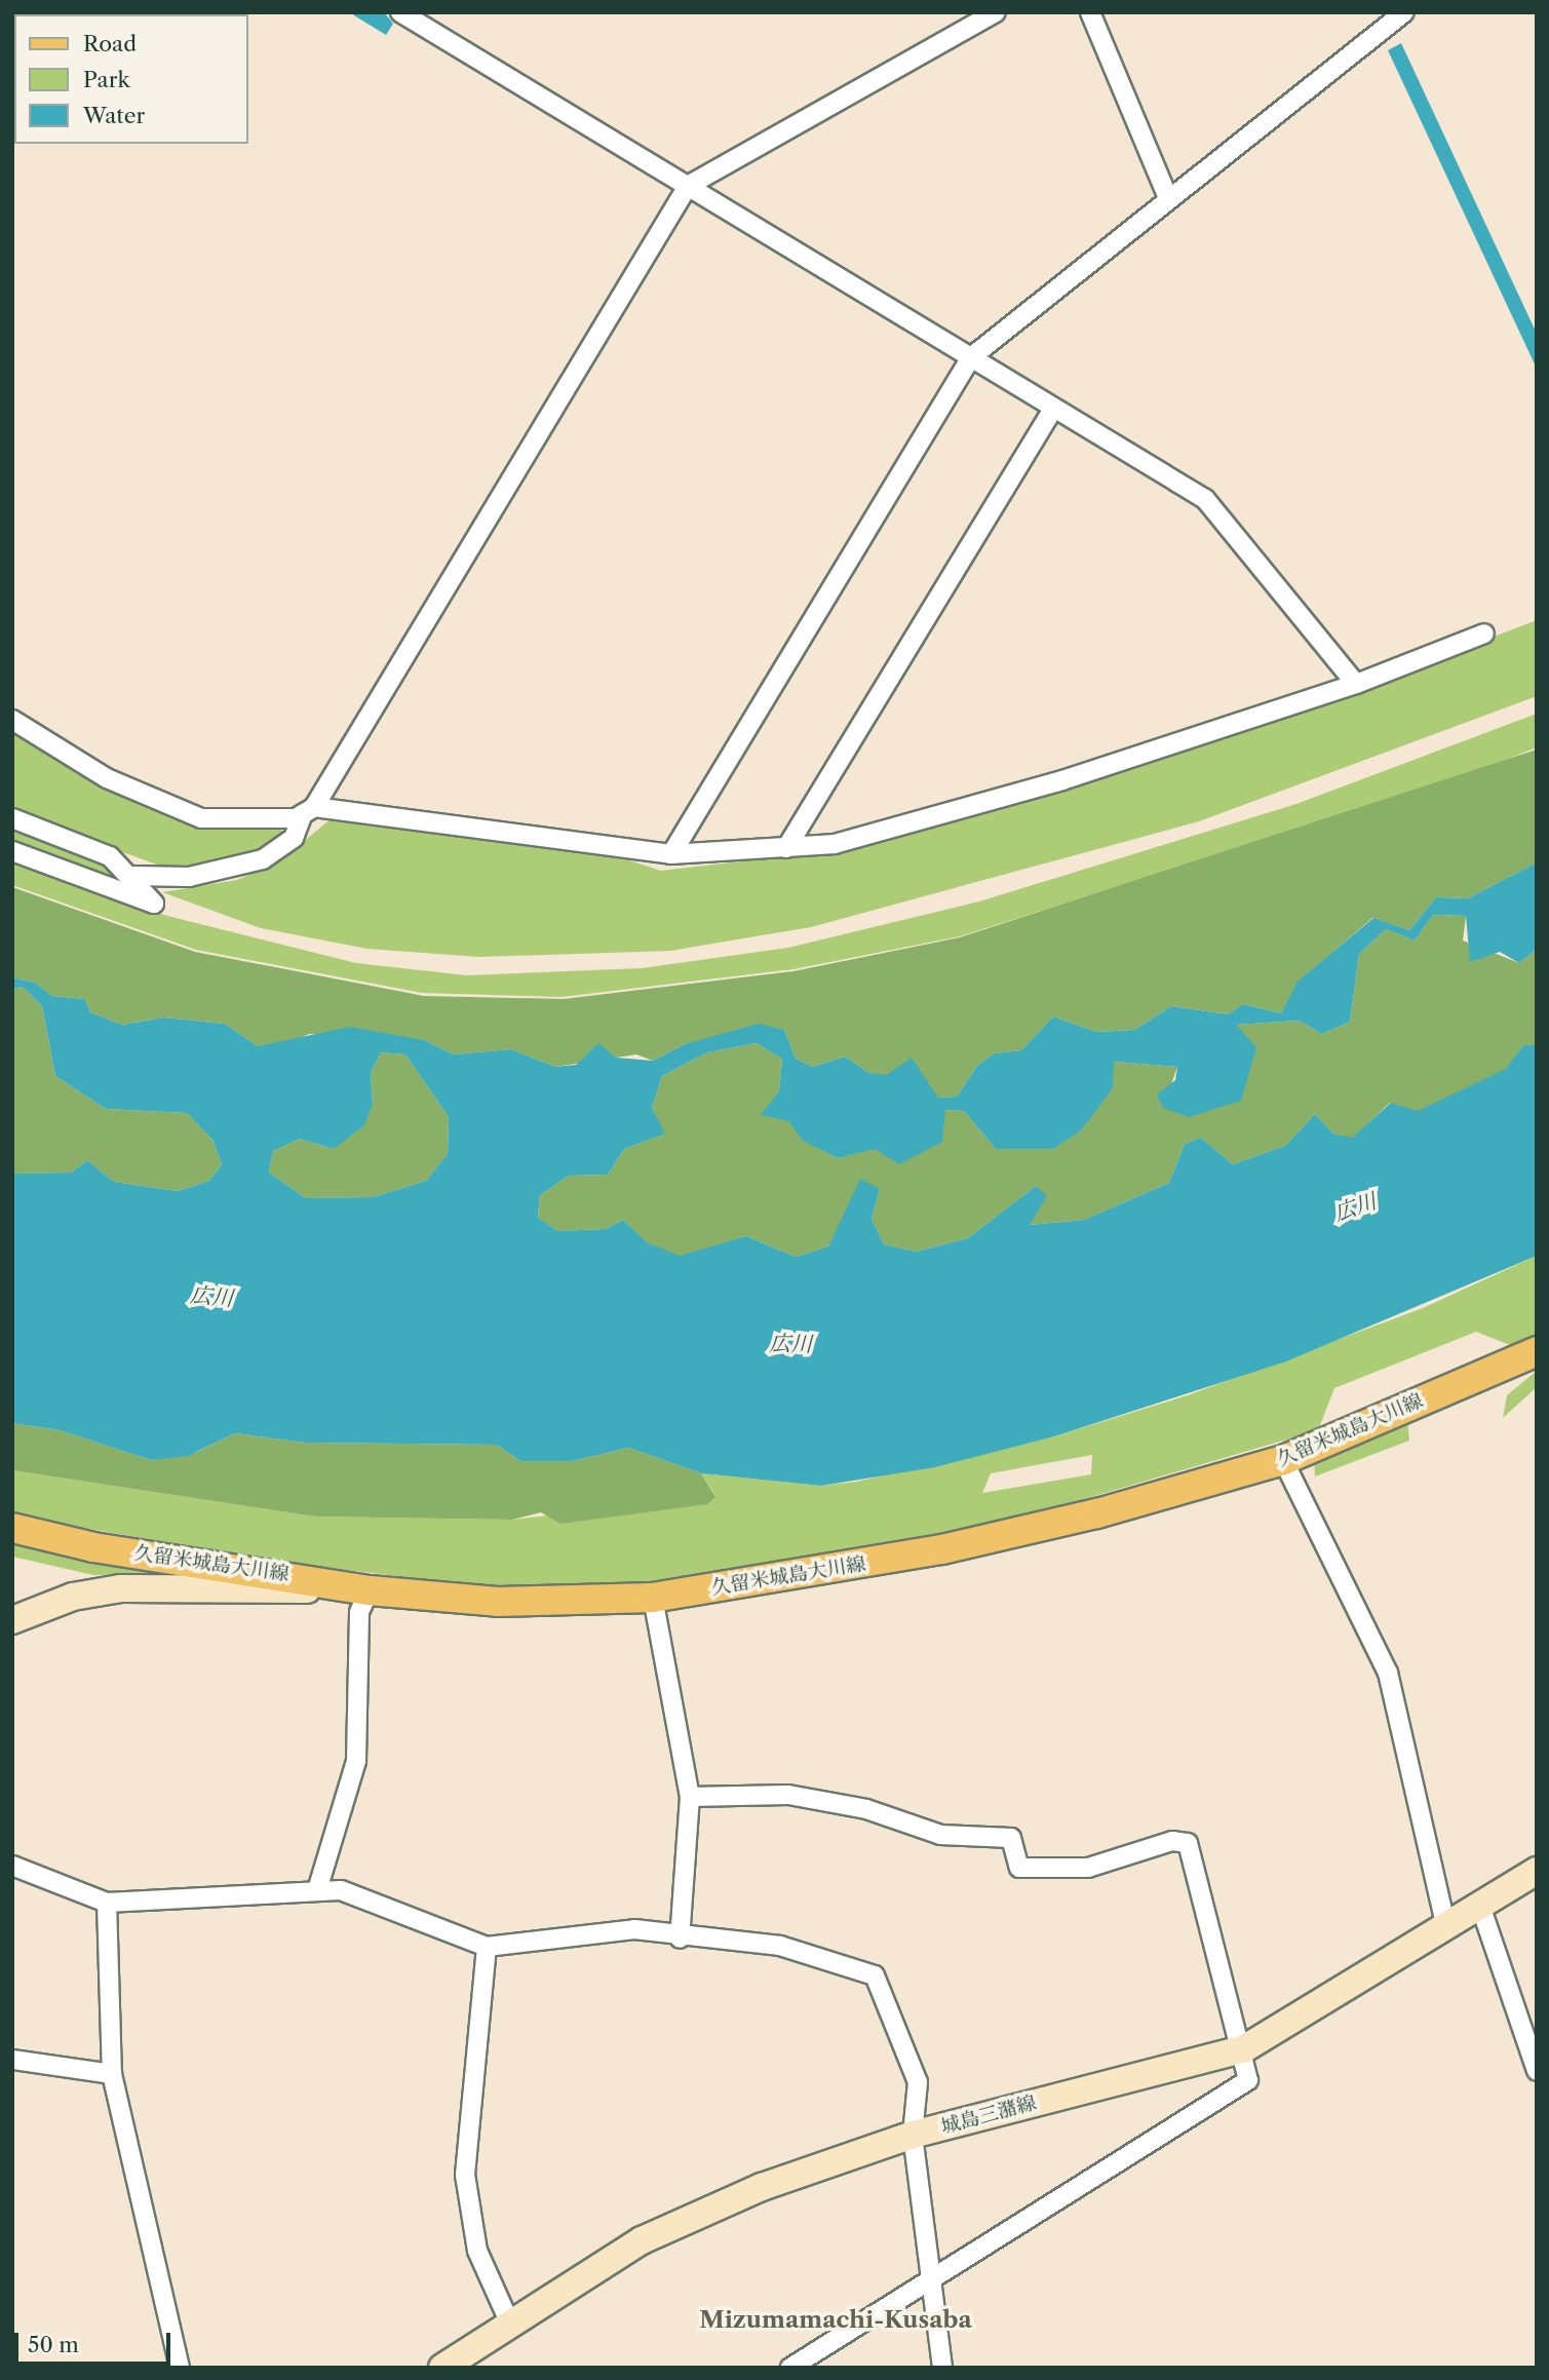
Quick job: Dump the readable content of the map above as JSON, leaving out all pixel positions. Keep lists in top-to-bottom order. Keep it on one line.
{"streets":{"main road":["久留米城島大川線","城島三潴線"]},"districts":["Mizumamachi-Kusaba"],"water":["広川"],"legend":["Road","Park","Water"],"scale_bar":"50 m"}
